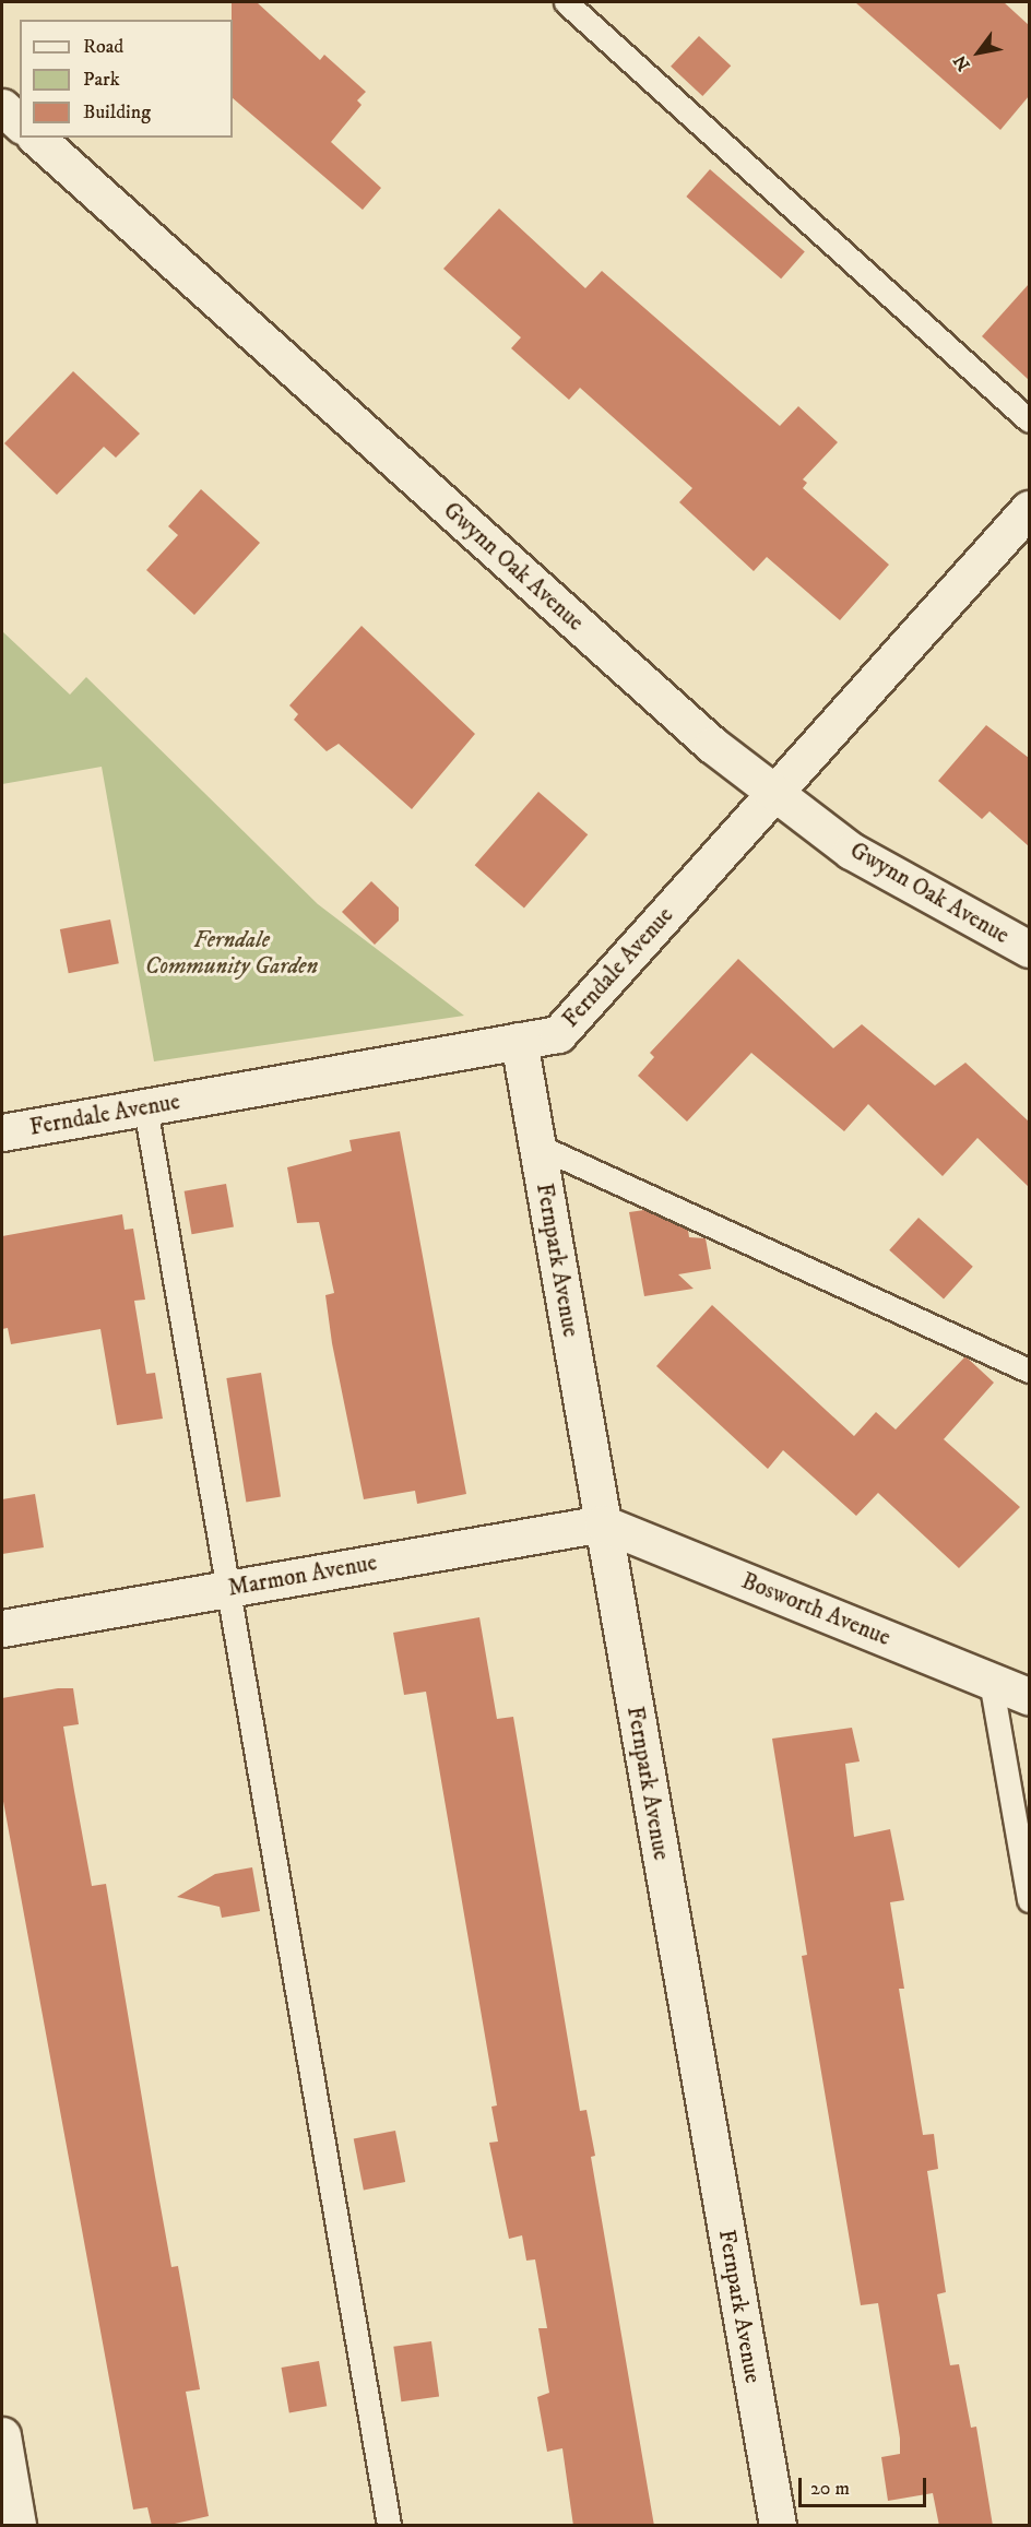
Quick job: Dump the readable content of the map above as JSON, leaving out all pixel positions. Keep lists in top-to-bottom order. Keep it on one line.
{"streets":{"street":["Gwynn Oak Avenue","Ferndale Avenue","Fernpark Avenue","Marmon Avenue","Bosworth Avenue"]},"crossings":[["Gwynn Oak Avenue","Ferndale Avenue"],["Ferndale Avenue","Fernpark Avenue"],["Fernpark Avenue","Marmon Avenue"],["Fernpark Avenue","Bosworth Avenue"],["Marmon Avenue","Bosworth Avenue"]],"parks":["Ferndale Community Garden"],"legend":["Road","Park","Building"],"scale_bar":"20 m","north":"bottom left"}
